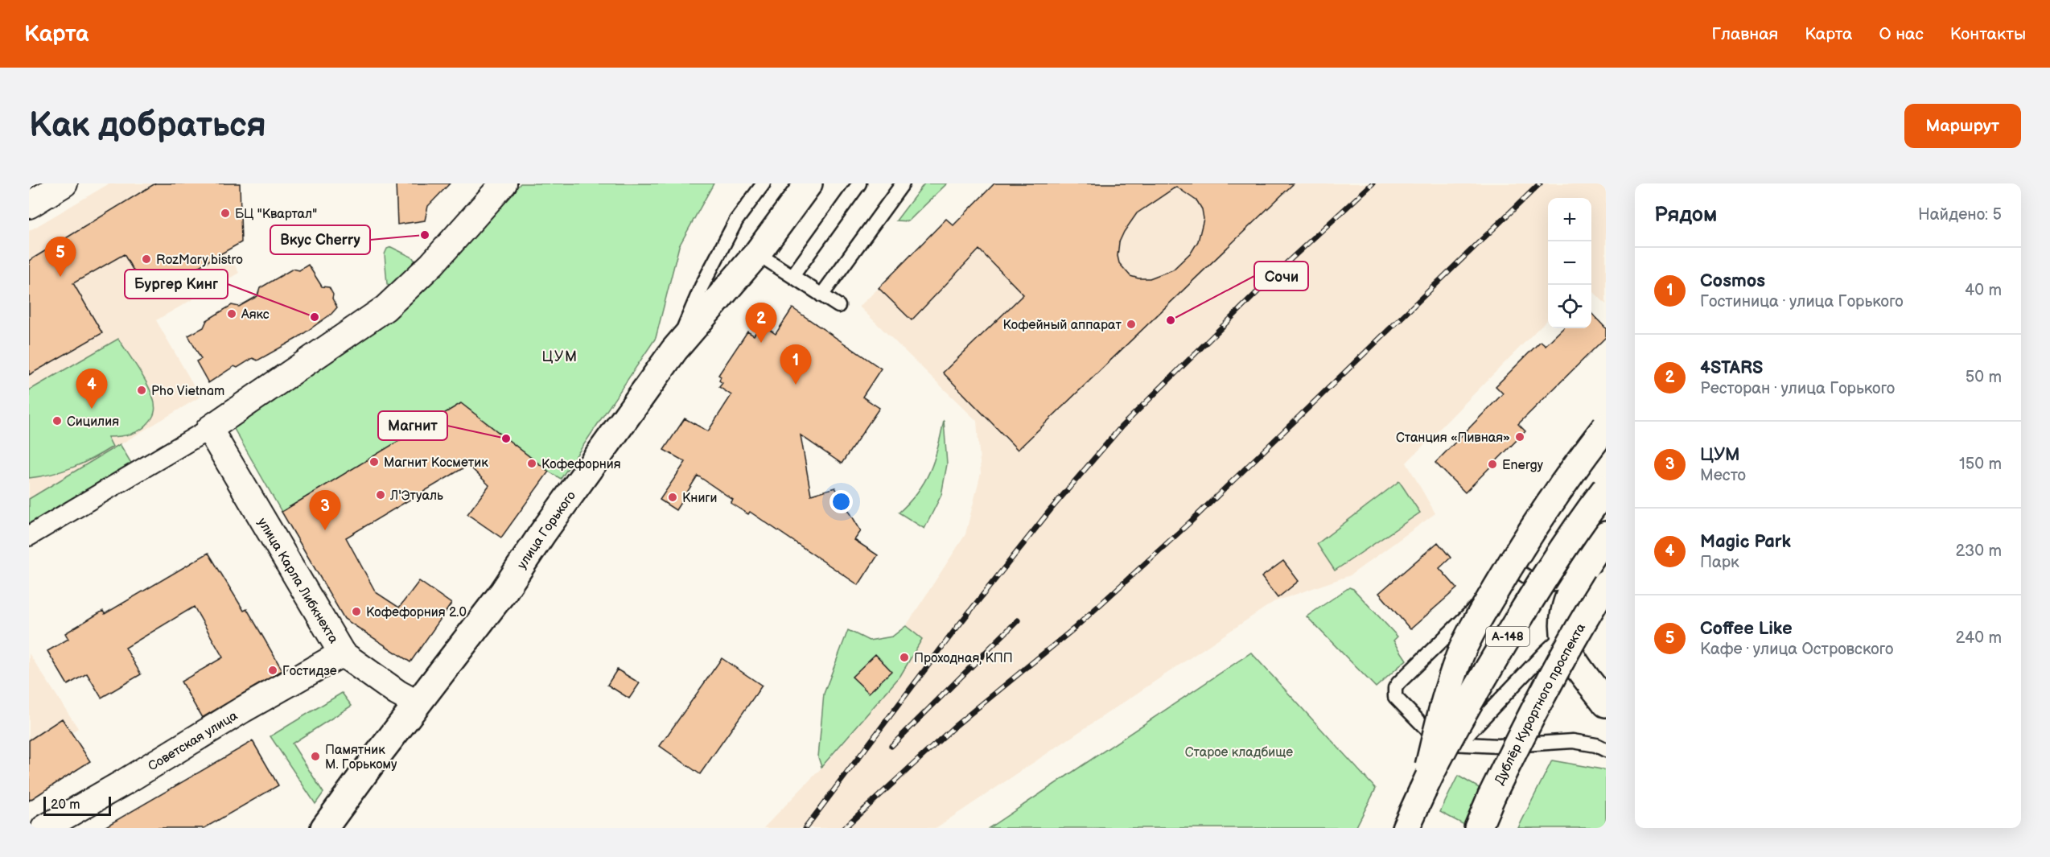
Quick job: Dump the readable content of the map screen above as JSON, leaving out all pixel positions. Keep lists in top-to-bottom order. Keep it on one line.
{"streets":{"main road":["улица Горького","А-148","Дублёр Курортного проспекта"],"street":["улица Карла Либкнехта","Советская улица"]},"crossings":[["улица Горького","улица Карла Либкнехта"],["улица Карла Либкнехта","Советская улица"]],"districts":["ЦУМ"],"parks":["Старое кладбище"],"places":["БЦ \"Квартал\"","Вкус Cherry","RozMary bistro","Аякс","Бургер Кинг","Сочи","Кофейный аппарат","Pho Vietnam","Сицилия","Станция «Пивная»","Магнит","Магнит Косметик","Кофефорния","Energy","Л'Этуаль","Книги","Кофефорния 2.0","Проходная, КПП","Гостидзе","Памятник М. Горькому"],"scale_bar":"20 m","page":{"header":"Карта","nav":["Главная","Карта","О нас","Контакты"],"buttons":"Маршрут","title":"Как добраться","heading":["Рядом","Найдено: 5"],"map_buttons":["+","−"],"pins":["5","2","1","4","3"],"list":[{"mark":"1","name":"Cosmos","note":"Гостиница · улица Горького","value":"40 m"},{"mark":"2","name":"4STARS","note":"Ресторан · улица Горького","value":"50 m"},{"mark":"3","name":"ЦУМ","note":"Место","value":"150 m"},{"mark":"4","name":"Magic Park","note":"Парк","value":"230 m"},{"mark":"5","name":"Coffee Like","note":"Кафе · улица Островского","value":"240 m"}],"scale":"20 m"}}
